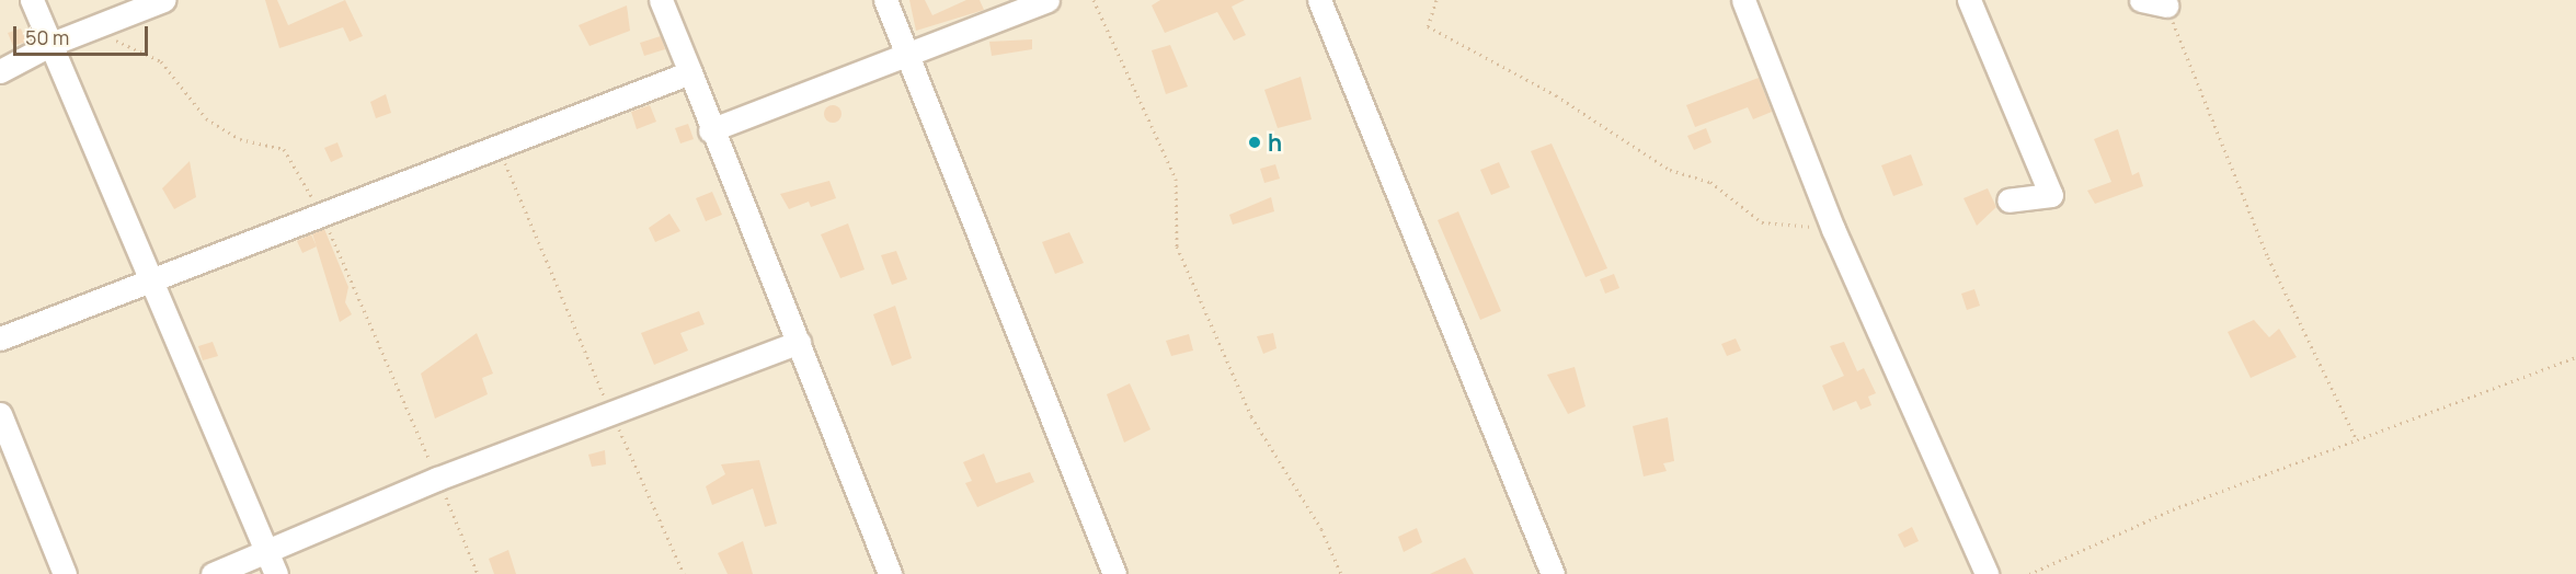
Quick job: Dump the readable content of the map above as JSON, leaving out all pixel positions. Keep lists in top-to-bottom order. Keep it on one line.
{"places":["h"],"scale_bar":"50 m"}
